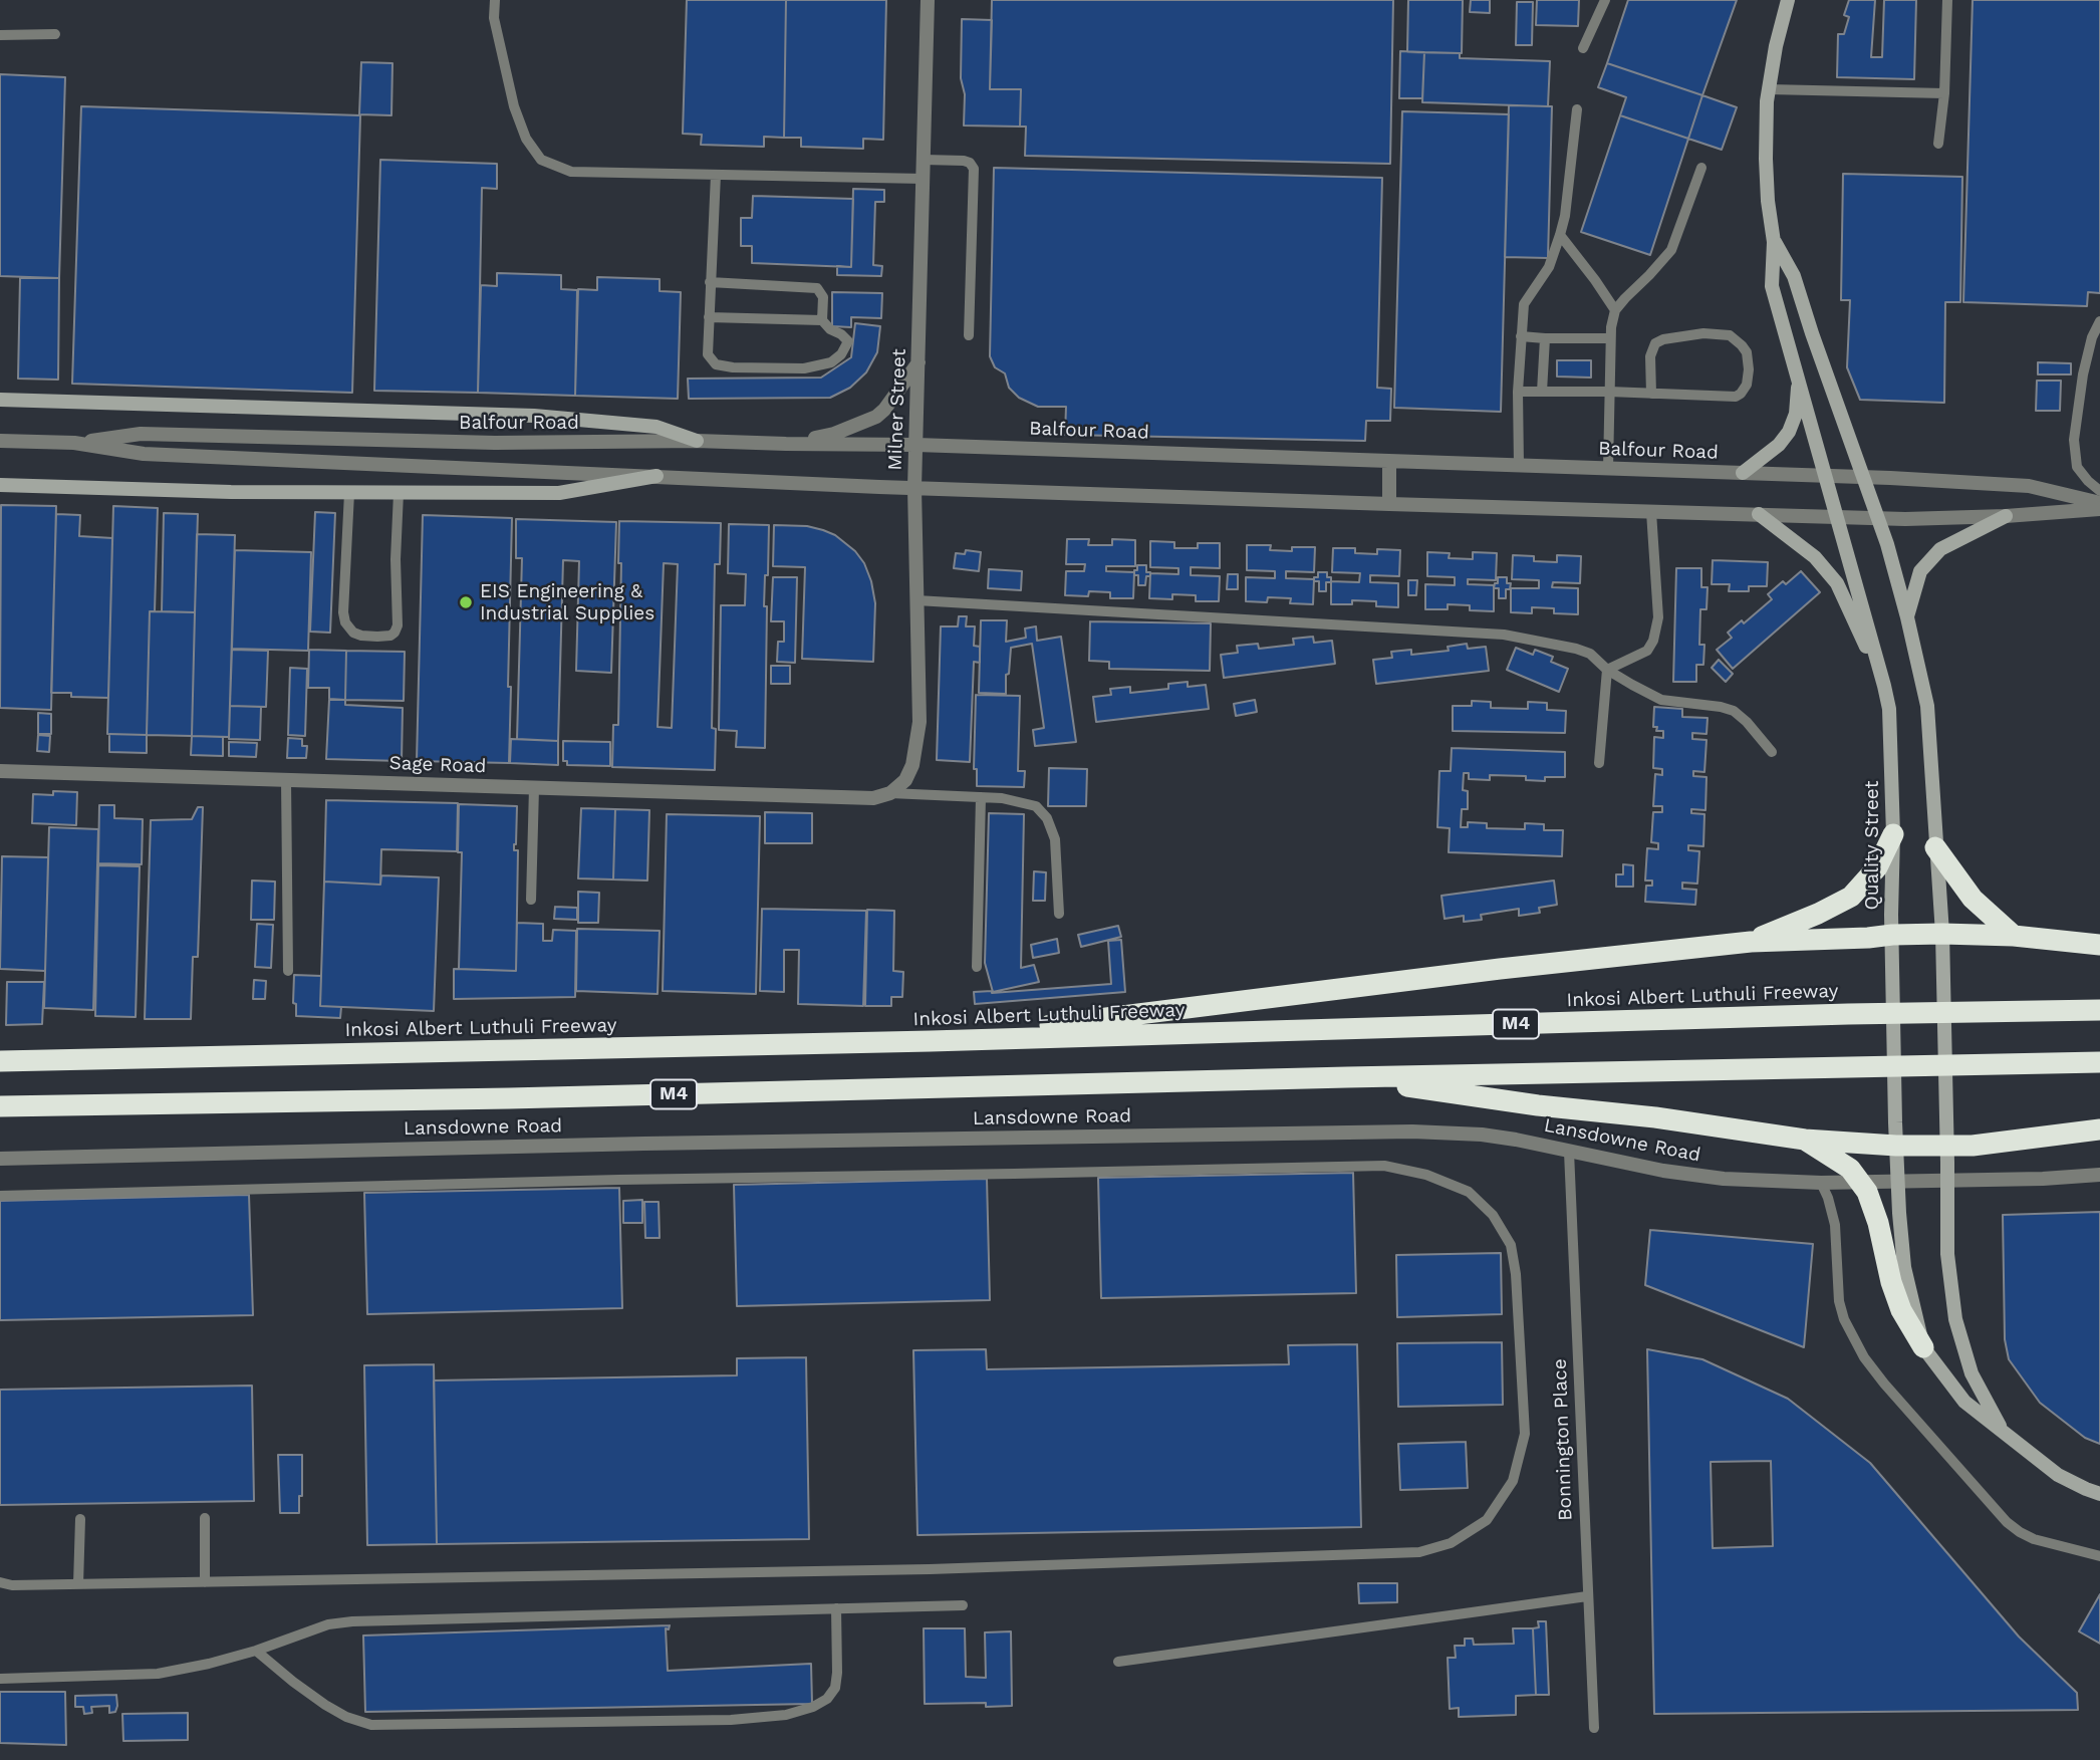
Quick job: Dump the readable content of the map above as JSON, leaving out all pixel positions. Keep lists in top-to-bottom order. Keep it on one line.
{"streets":{"highway":["Inkosi Albert Luthuli Freeway","M4"],"street":["Milner Street","Balfour Road","Sage Road","Quality Street","Lansdowne Road"],"lane":["Bonnington Place"]},"crossings":[["Milner Street","Balfour Road"],["Milner Street","Sage Road"],["Balfour Road","Quality Street"],["Lansdowne Road","Bonnington Place"]],"places":["EIS Engineering & Industrial Supplies"]}
